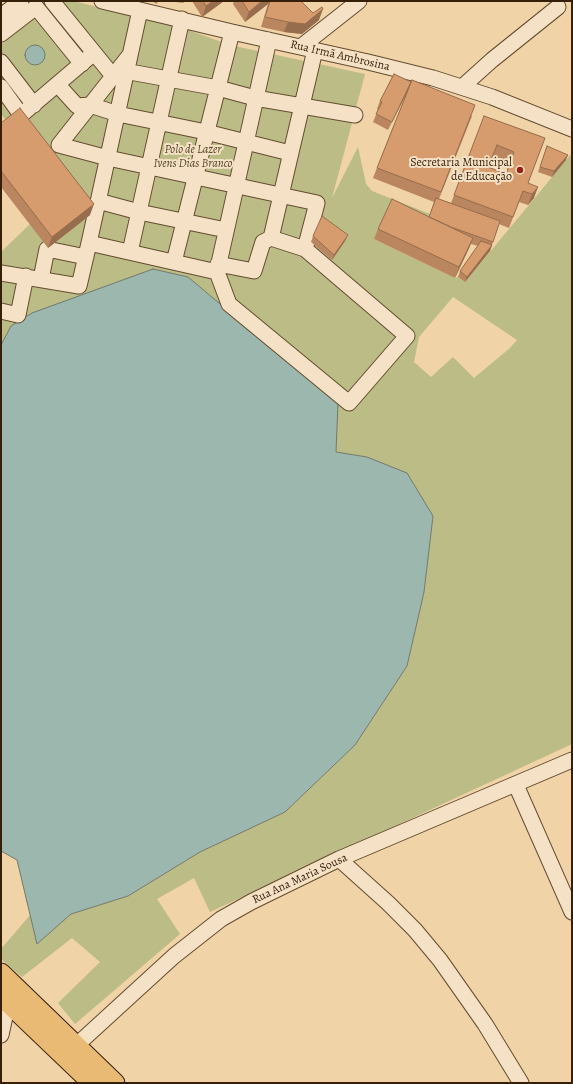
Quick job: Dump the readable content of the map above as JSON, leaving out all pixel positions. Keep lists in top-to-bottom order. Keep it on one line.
{"streets":{"street":["Rua Irmã Ambrosina","Rua Ana Maria Sousa"]},"parks":["Polo de Lazer Ivens Dias Branco"],"places":["Secretaria Municipal de Educação"]}
